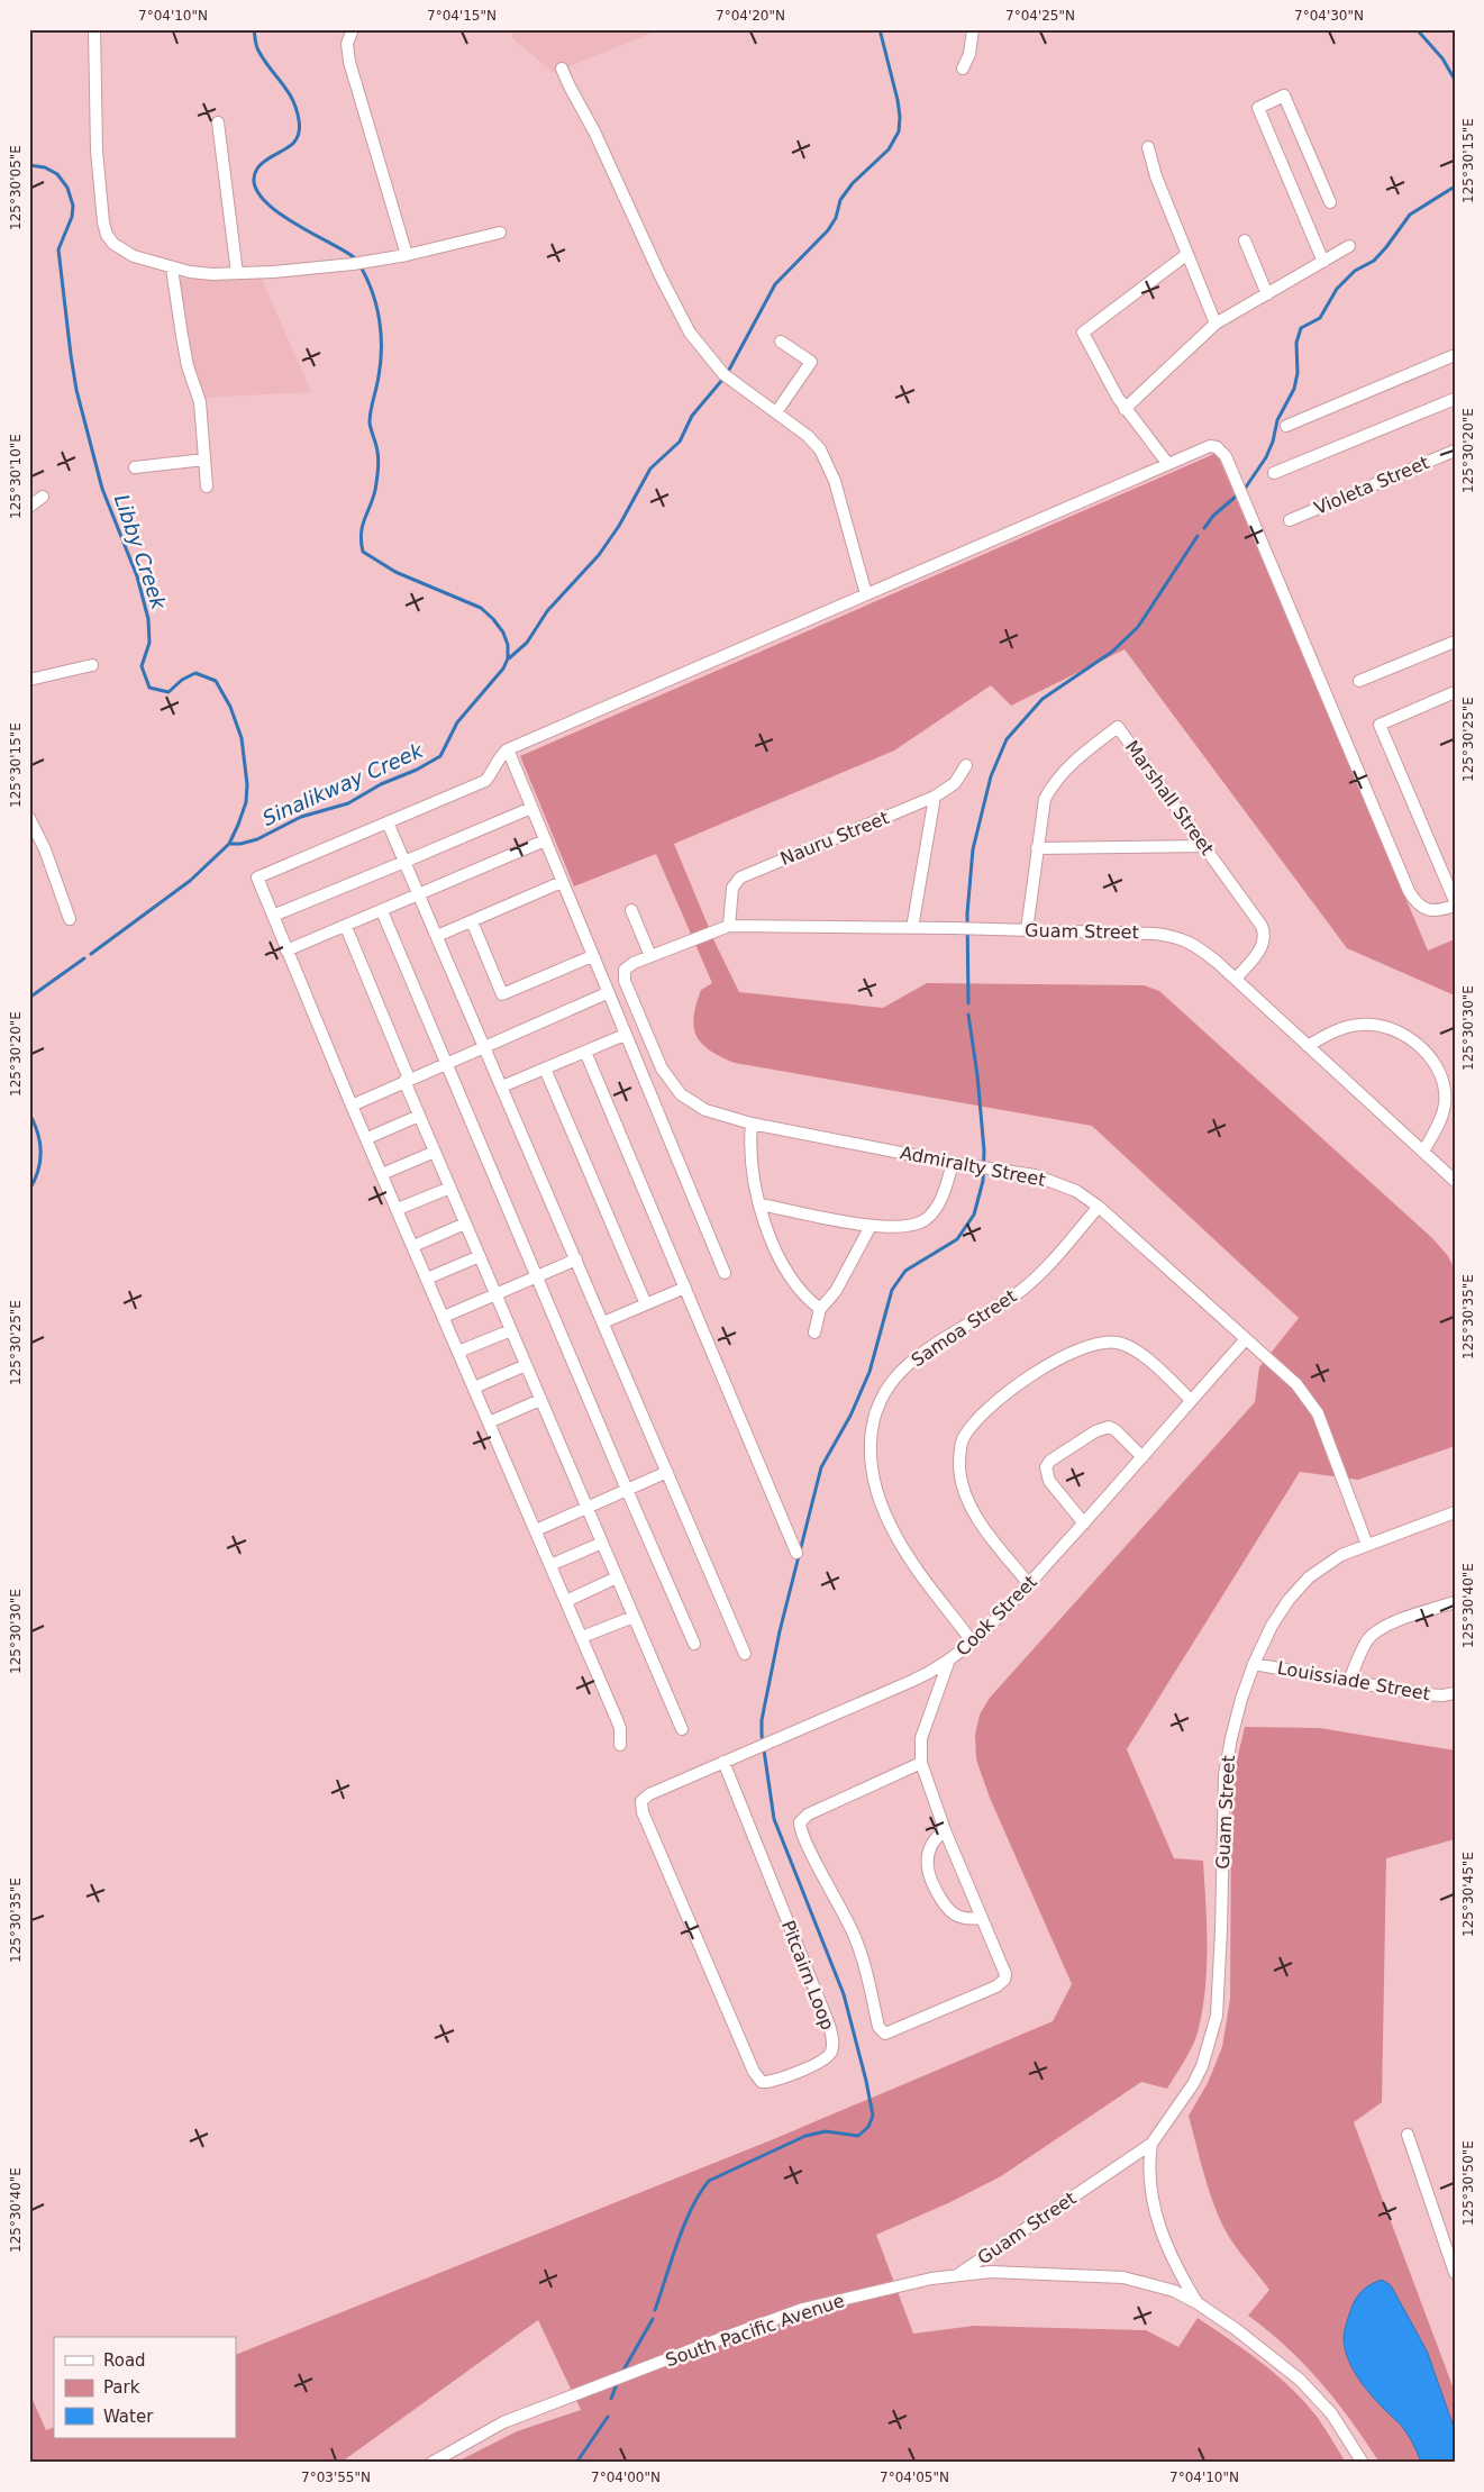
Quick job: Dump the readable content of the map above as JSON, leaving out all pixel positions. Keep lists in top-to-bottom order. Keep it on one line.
{"streets":{"street":["Violeta Street","Marshall Street","Nauru Street","Guam Street","Admiralty Street","Samoa Street","Cook Street","Louissiade Street","Pitcairn Loop","South Pacific Avenue"]},"crossings":[["Marshall Street","Guam Street"],["Nauru Street","Guam Street"],["Guam Street","Admiralty Street"],["Guam Street","Louissiade Street"],["Guam Street","South Pacific Avenue"],["Admiralty Street","Samoa Street"],["Admiralty Street","Cook Street"],["Samoa Street","Cook Street"],["Cook Street","Pitcairn Loop"]],"water":["Libby Creek","Sinalikway Creek"],"legend":["Road","Park","Water"],"coordinates":["7°04'10\"N","7°04'15\"N","7°04'20\"N","7°04'25\"N","7°04'30\"N","125°30'15\"E","125°30'05\"E","125°30'20\"E","125°30'10\"E","125°30'25\"E","125°30'30\"E","125°30'35\"E","125°30'40\"E","125°30'45\"E","125°30'50\"E","7°03'55\"N","7°04'00\"N","7°04'05\"N"]}
